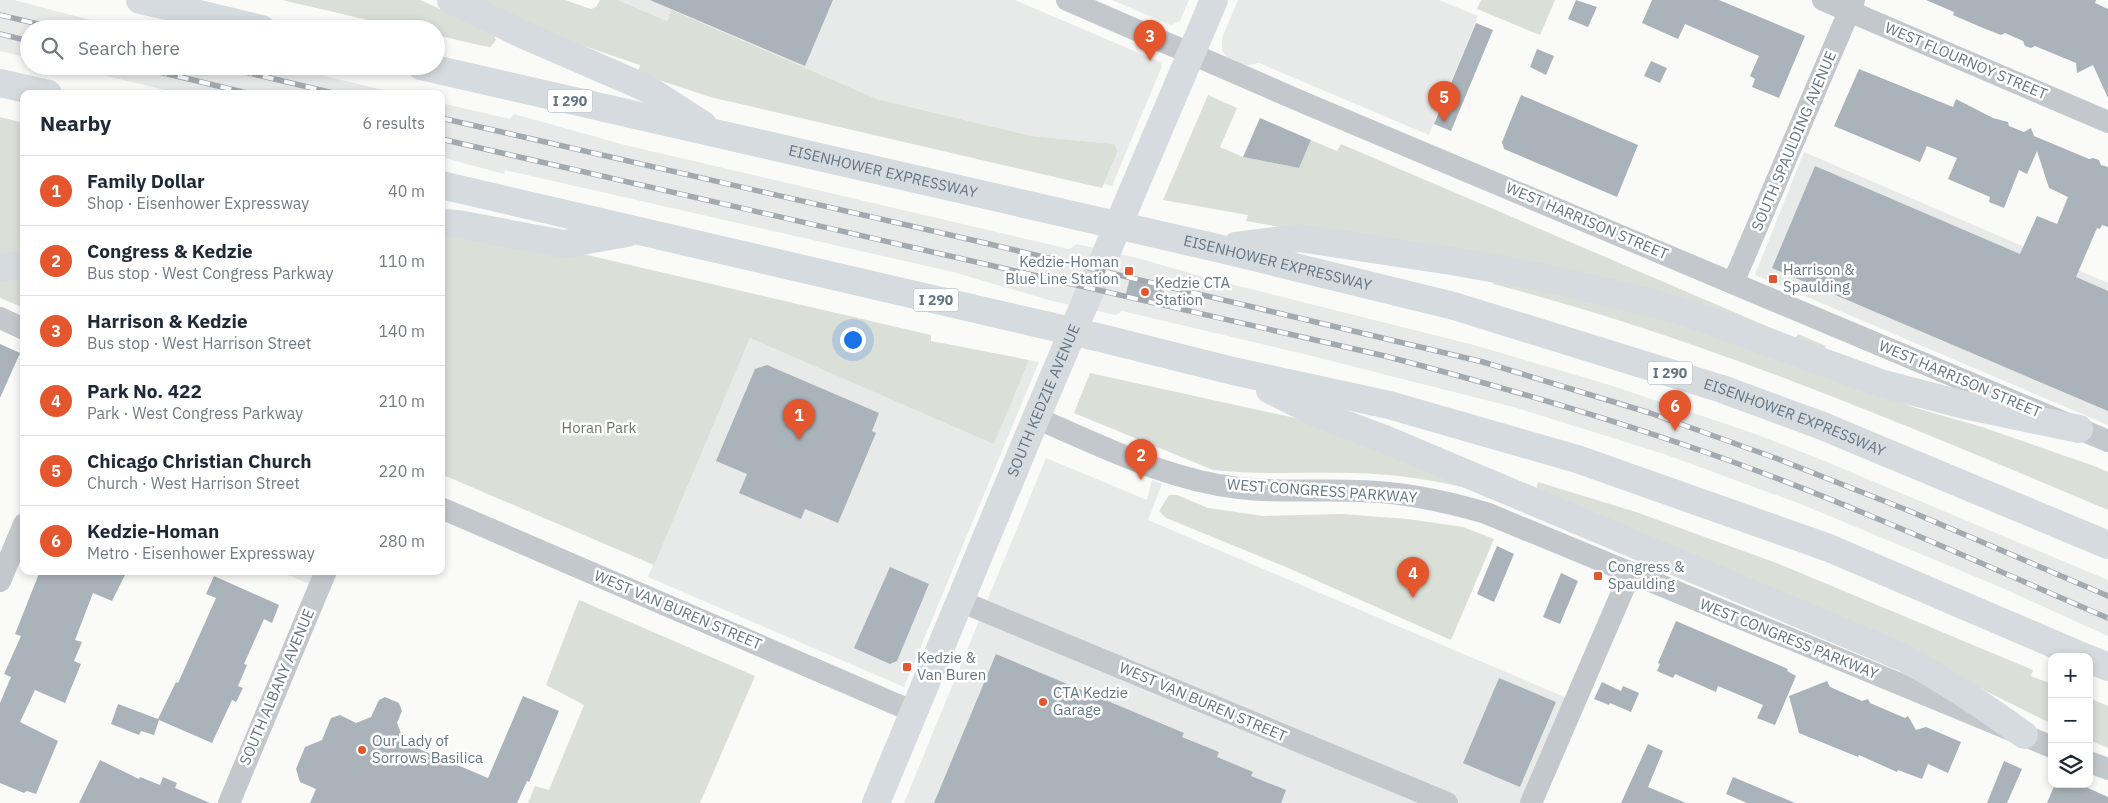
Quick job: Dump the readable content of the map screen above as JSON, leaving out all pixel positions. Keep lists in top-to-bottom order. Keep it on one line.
{"streets":{"main road":["I 290","EISENHOWER EXPRESSWAY","SOUTH KEDZIE AVENUE"],"street":["WEST FLOURNOY STREET","SOUTH SPAULDING AVENUE","WEST HARRISON STREET","WEST CONGRESS PARKWAY","WEST VAN BUREN STREET","SOUTH ALBANY AVENUE"]},"crossings":[["WEST FLOURNOY STREET","SOUTH SPAULDING AVENUE"],["SOUTH SPAULDING AVENUE","WEST HARRISON STREET"],["WEST HARRISON STREET","SOUTH KEDZIE AVENUE"],["SOUTH KEDZIE AVENUE","WEST CONGRESS PARKWAY"],["SOUTH KEDZIE AVENUE","WEST VAN BUREN STREET"]],"parks":["Horan Park"],"places":{"transit":["Kedzie-Homan Blue Line Station","Harrison & Spaulding","Congress & Spaulding","Kedzie & Van Buren"],"other":["Kedzie CTA Station","CTA Kedzie Garage","Our Lady of Sorrows Basilica"]},"page":{"pins":["3","5","6","1","2","4"],"search":"Search here","heading":["Nearby","6 results"],"list":[{"mark":"1","name":"Family Dollar","note":"Shop · Eisenhower Expressway","value":"40 m"},{"mark":"2","name":"Congress & Kedzie","note":"Bus stop · West Congress Parkway","value":"110 m"},{"mark":"3","name":"Harrison & Kedzie","note":"Bus stop · West Harrison Street","value":"140 m"},{"mark":"4","name":"Park No. 422","note":"Park · West Congress Parkway","value":"210 m"},{"mark":"5","name":"Chicago Christian Church","note":"Church · West Harrison Street","value":"220 m"},{"mark":"6","name":"Kedzie-Homan","note":"Metro · Eisenhower Expressway","value":"280 m"}],"map_buttons":["+","−"]}}
